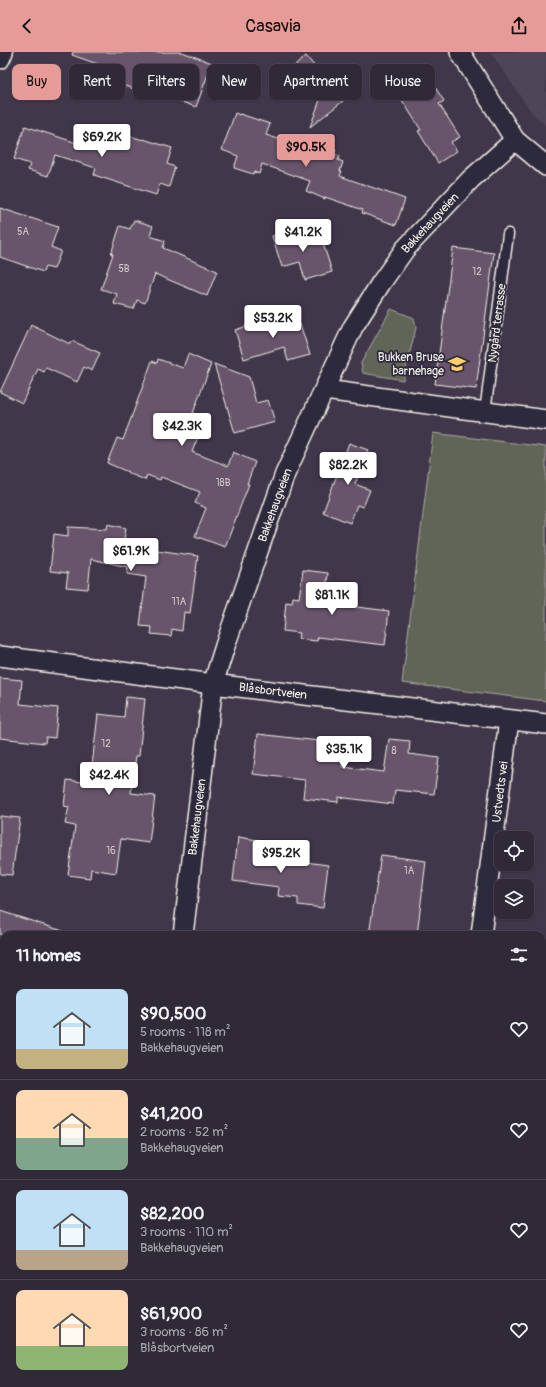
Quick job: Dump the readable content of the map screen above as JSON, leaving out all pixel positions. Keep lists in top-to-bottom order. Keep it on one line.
{"streets":{"street":["Bakkehaugveien","Blåsbortveien","Ustvedts vei"],"lane":["Nygård terrasse"]},"crossings":[["Bakkehaugveien","Blåsbortveien"],["Blåsbortveien","Ustvedts vei"]],"places":{"school or university":["Bukken Bruse barnehage"]},"house_numbers":["5A","5B","12","18B","11A","12","8","16","1A"],"page":{"header":"Casavia","chip":["Buy","Rent","Filters","New","Apartment","House"],"price":["$69.2K","$90.5K","$41.2K","$53.2K","$42.3K","$82.2K","$61.9K","$81.1K","$35.1K","$42.4K","$95.2K"],"heading":"11 homes","list":[{"name":"$90,500","note":"5 rooms · 118 m² · Bakkehaugveien"},{"name":"$41,200","note":"2 rooms · 52 m² · Bakkehaugveien"},{"name":"$82,200","note":"3 rooms · 110 m² · Bakkehaugveien"},{"name":"$61,900","note":"3 rooms · 86 m² · Blåsbortveien"}]}}
